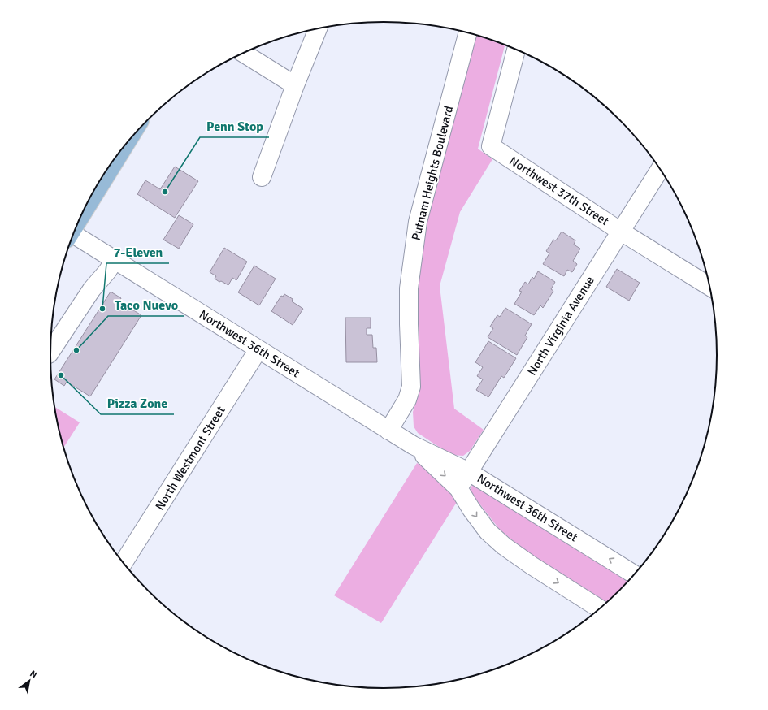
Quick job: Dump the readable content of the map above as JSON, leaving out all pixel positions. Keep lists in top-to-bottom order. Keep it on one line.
{"streets":{"street":["Putnam Heights Boulevard","Northwest 37th Street","North Virginia Avenue","Northwest 36th Street","North Westmont Street"]},"crossings":[["Putnam Heights Boulevard","Northwest 36th Street"],["Northwest 37th Street","North Virginia Avenue"],["North Virginia Avenue","Northwest 36th Street"],["Northwest 36th Street","North Westmont Street"]],"places":["Penn Stop","7-Eleven","Taco Nuevo","Pizza Zone"],"north":"top right"}
